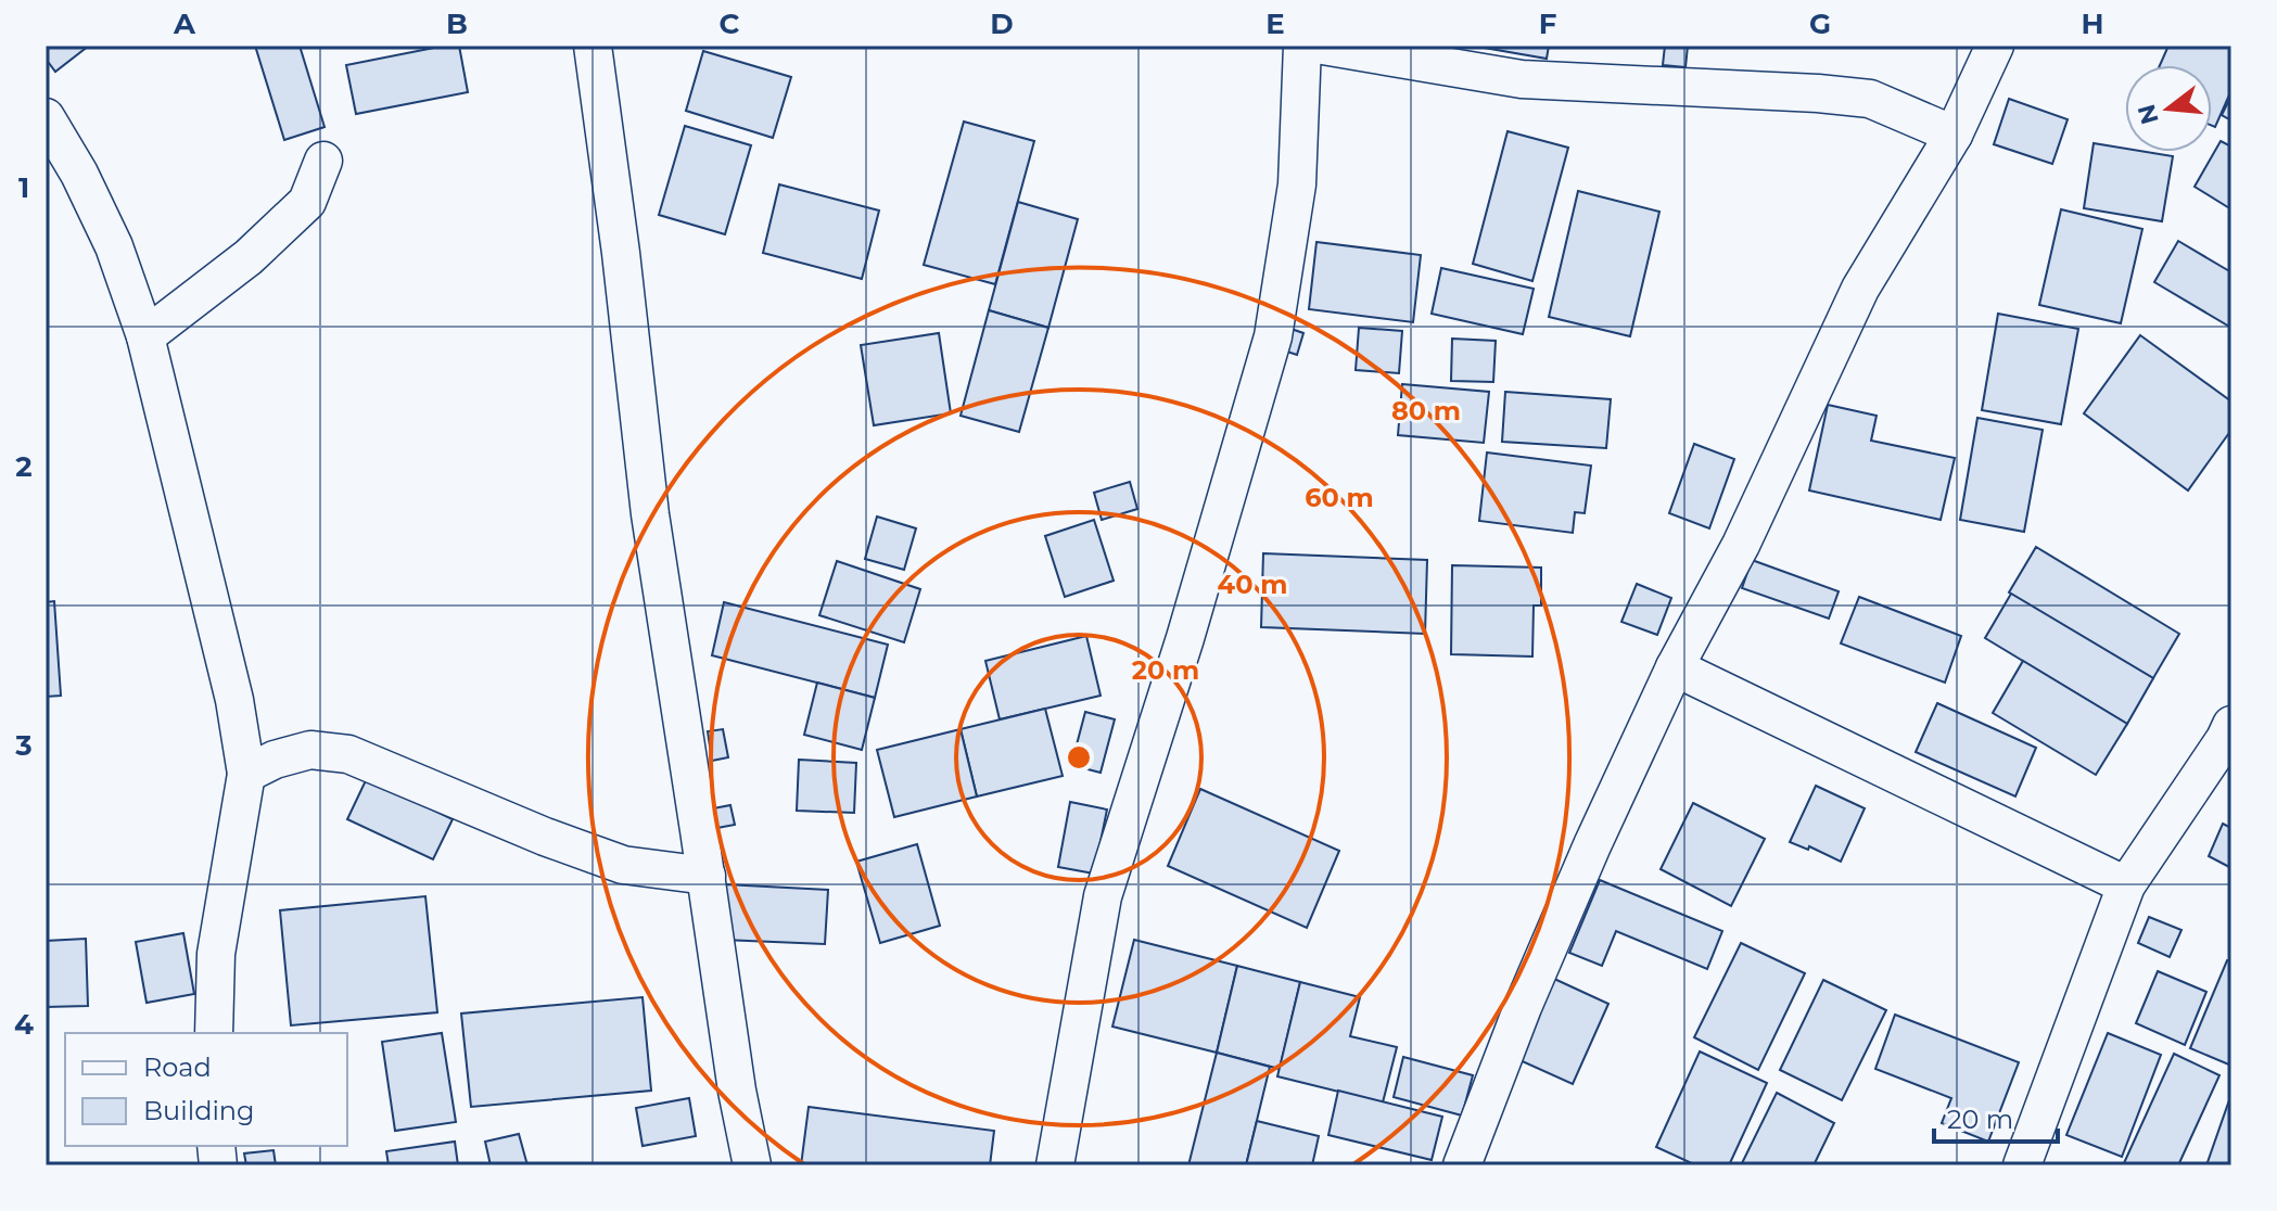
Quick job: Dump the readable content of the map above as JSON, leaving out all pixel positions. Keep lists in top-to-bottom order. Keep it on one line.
{"legend":["Road","Building"],"scale_bar":"20 m","north":"left","grid":{"columns":["A","B","C","D","E","F","G","H"],"rows":["1","2","3","4"]},"rings":["80 m","60 m","40 m","20 m"]}
